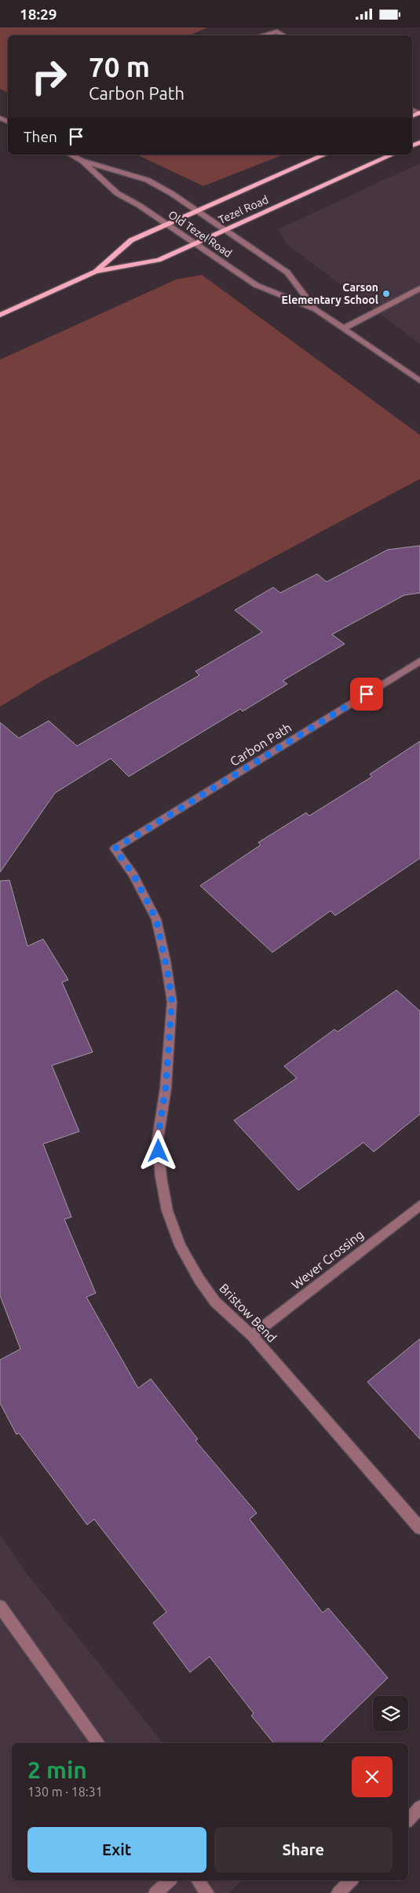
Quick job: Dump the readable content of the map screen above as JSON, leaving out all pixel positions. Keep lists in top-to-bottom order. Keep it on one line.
{"streets":{"main road":["Tezel Road"],"street":["Old Tezel Road","Carbon Path","Wever Crossing","Bristow Bend"]},"crossings":[["Tezel Road","Old Tezel Road"],["Carbon Path","Bristow Bend"],["Wever Crossing","Bristow Bend"]],"places":["Carson Elementary School"],"page":{"status":"18:29","turn":["70 m","Carbon Path"],"then":"Then","heading":["2 min","130 m · 18:31"],"buttons":["Exit","Share"]}}
